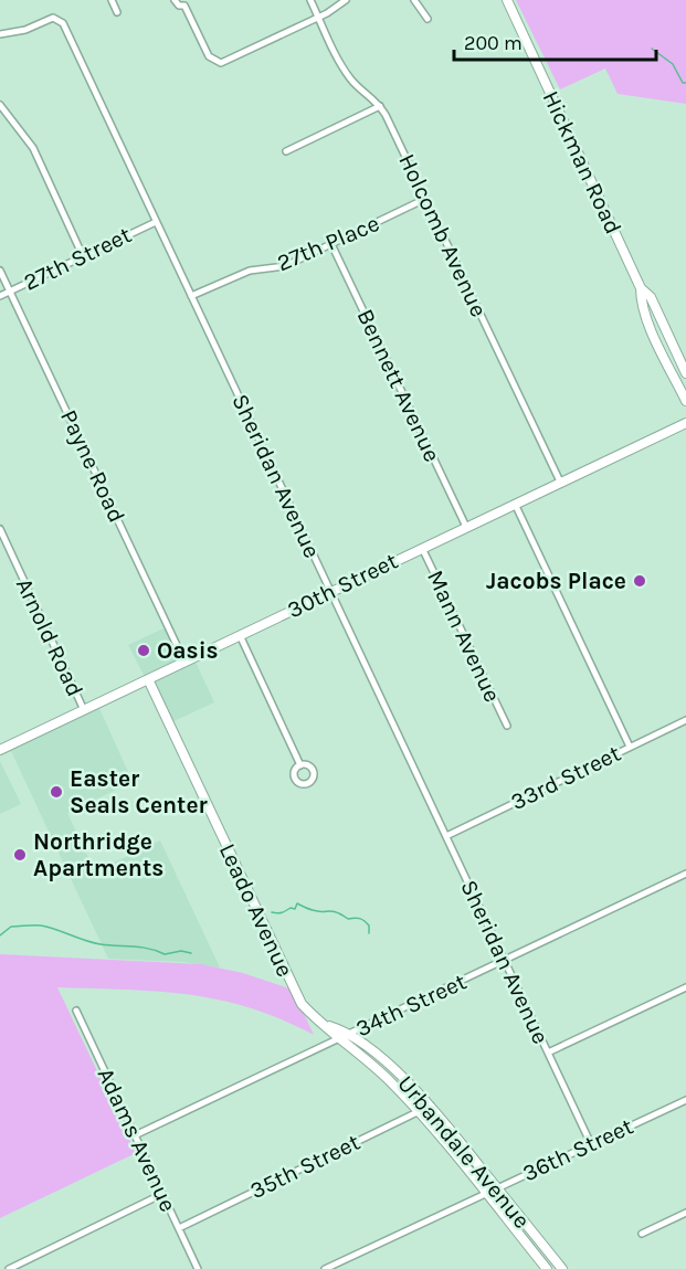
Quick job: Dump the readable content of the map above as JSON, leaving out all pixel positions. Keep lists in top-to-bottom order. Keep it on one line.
{"streets":{"street":["Hickman Road","Holcomb Avenue","27th Place","27th Street","Bennett Avenue","Payne Road","Sheridan Avenue","30th Street","Mann Avenue","Arnold Road","33rd Street","Leado Avenue","34th Street","Adams Avenue","36th Street","Urbandale Avenue","35th Street"]},"crossings":[["Holcomb Avenue","27th Place"],["Holcomb Avenue","30th Street"],["27th Place","Bennett Avenue"],["27th Place","Sheridan Avenue"],["27th Street","Payne Road"],["27th Street","Sheridan Avenue"],["Bennett Avenue","30th Street"],["Payne Road","30th Street"],["Sheridan Avenue","30th Street"],["Sheridan Avenue","33rd Street"],["Sheridan Avenue","34th Street"],["Sheridan Avenue","36th Street"],["30th Street","Mann Avenue"],["30th Street","Arnold Road"],["30th Street","Leado Avenue"],["Leado Avenue","Urbandale Avenue"],["34th Street","Adams Avenue"],["34th Street","Urbandale Avenue"],["Adams Avenue","35th Street"],["36th Street","Urbandale Avenue"],["Urbandale Avenue","35th Street"]],"places":["Jacobs Place","Oasis","Easter Seals Center","Northridge Apartments"],"scale_bar":"200 m"}
